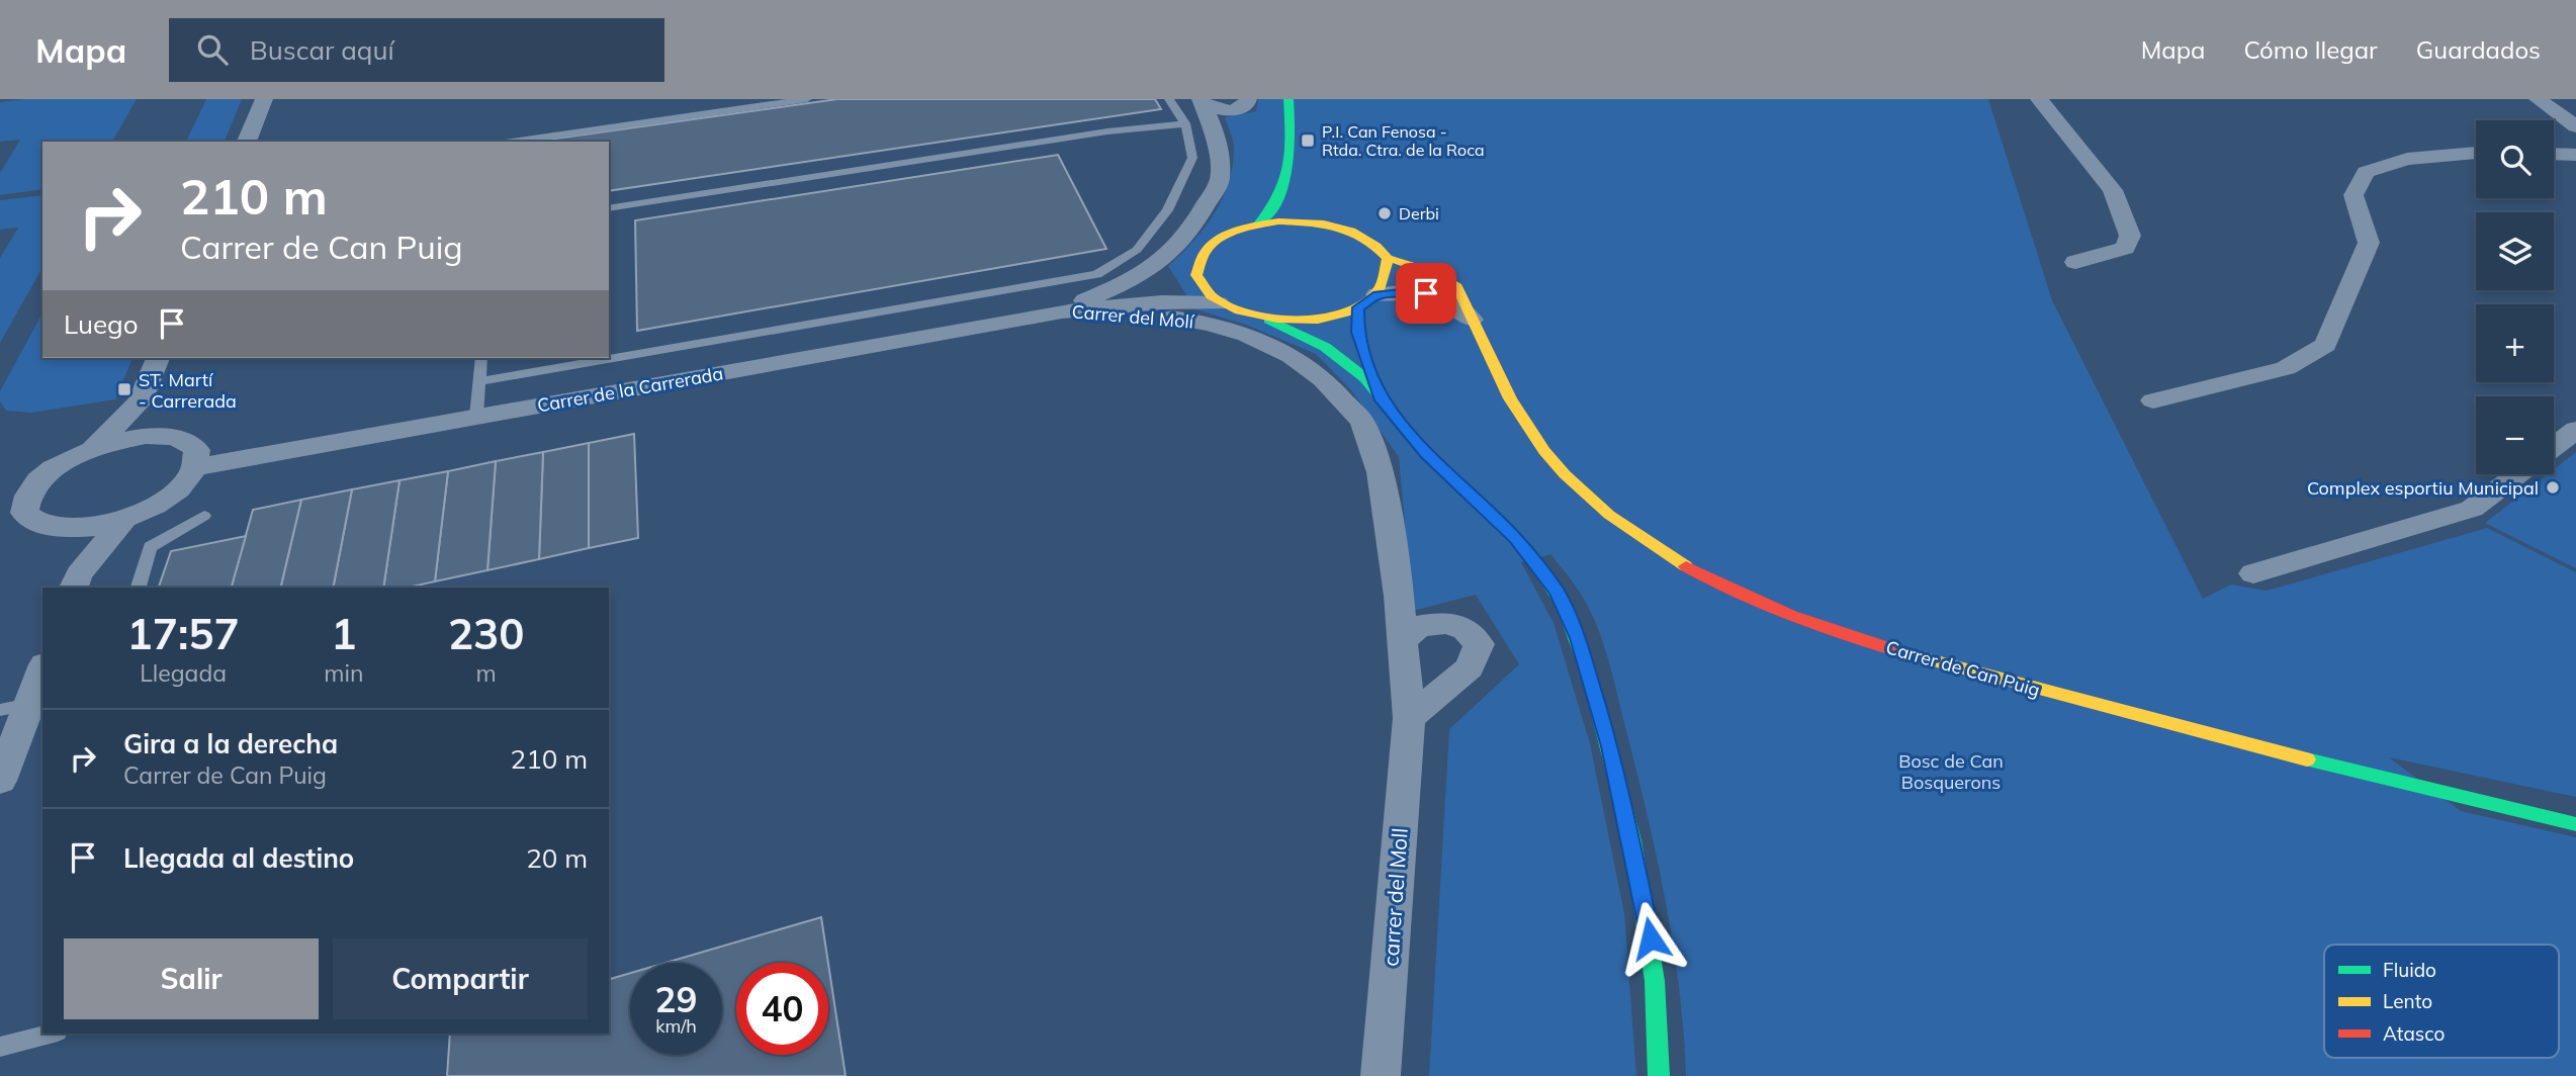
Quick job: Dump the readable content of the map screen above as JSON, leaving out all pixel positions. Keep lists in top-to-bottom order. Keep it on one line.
{"streets":{"street":["Carrer del Molí","Carrer de la Carrerada","Carrer de Can Puig","carrer del Moll"]},"crossings":[["Carrer del Molí","Carrer de la Carrerada"],["Carrer del Molí","carrer del Moll"]],"parks":["Bosc de Can Bosquerons"],"places":{"transit":["P.I. Can Fenosa - Rtda. Ctra. de la Roca","ST. Martí - Carrerada"],"other":["Derbi","Complex esportiu Municipal"]},"legend":["Fluido","Lento","Atasco"],"page":{"header":"Mapa","search":"Buscar aquí","nav":["Mapa","Cómo llegar","Guardados"],"map_buttons":["+","−"],"turn":["210 m","Carrer de Can Puig"],"then":"Luego","eta":["17:57","Llegada","1","min","230","m"],"list":[{"name":"Gira a la derecha","note":"Carrer de Can Puig","value":"210 m"},{"name":"Llegada al destino","value":"20 m"}],"buttons":["Salir","Compartir"],"speed":"29 km/h","limit":"40"}}
